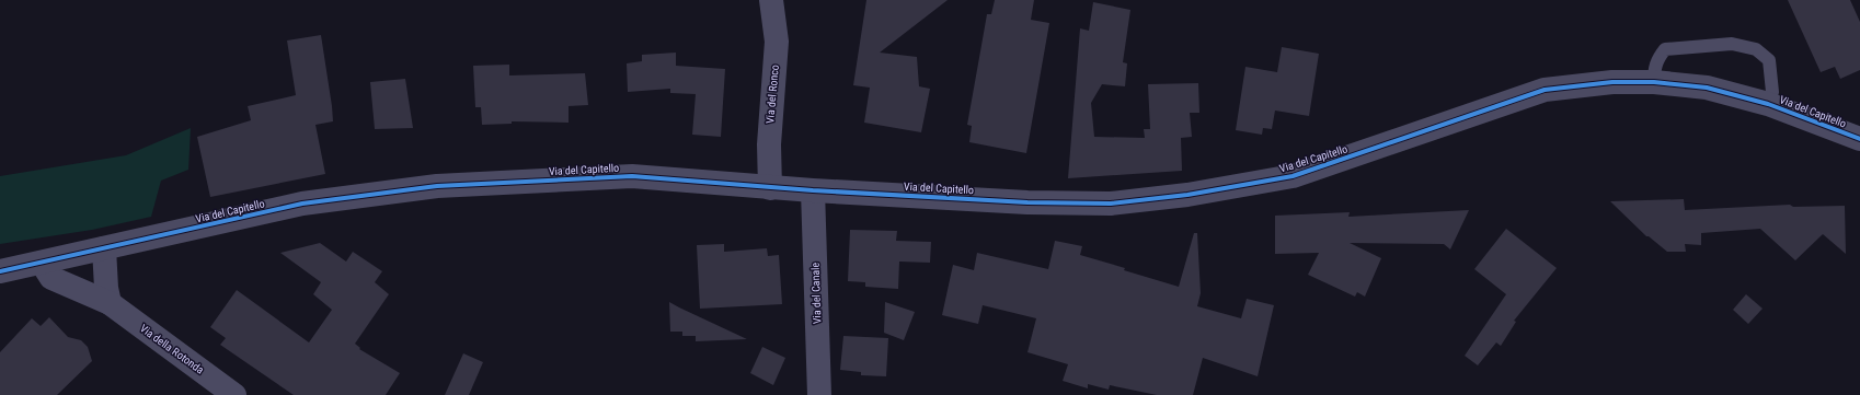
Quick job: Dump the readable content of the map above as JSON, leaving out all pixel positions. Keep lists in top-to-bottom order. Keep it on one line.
{"streets":{"street":["Via del Ronco","Via del Capitello","Via del Canale","Via della Rotonda"]},"crossings":[["Via del Ronco","Via del Capitello"],["Via del Capitello","Via del Canale"],["Via del Capitello","Via della Rotonda"]]}
